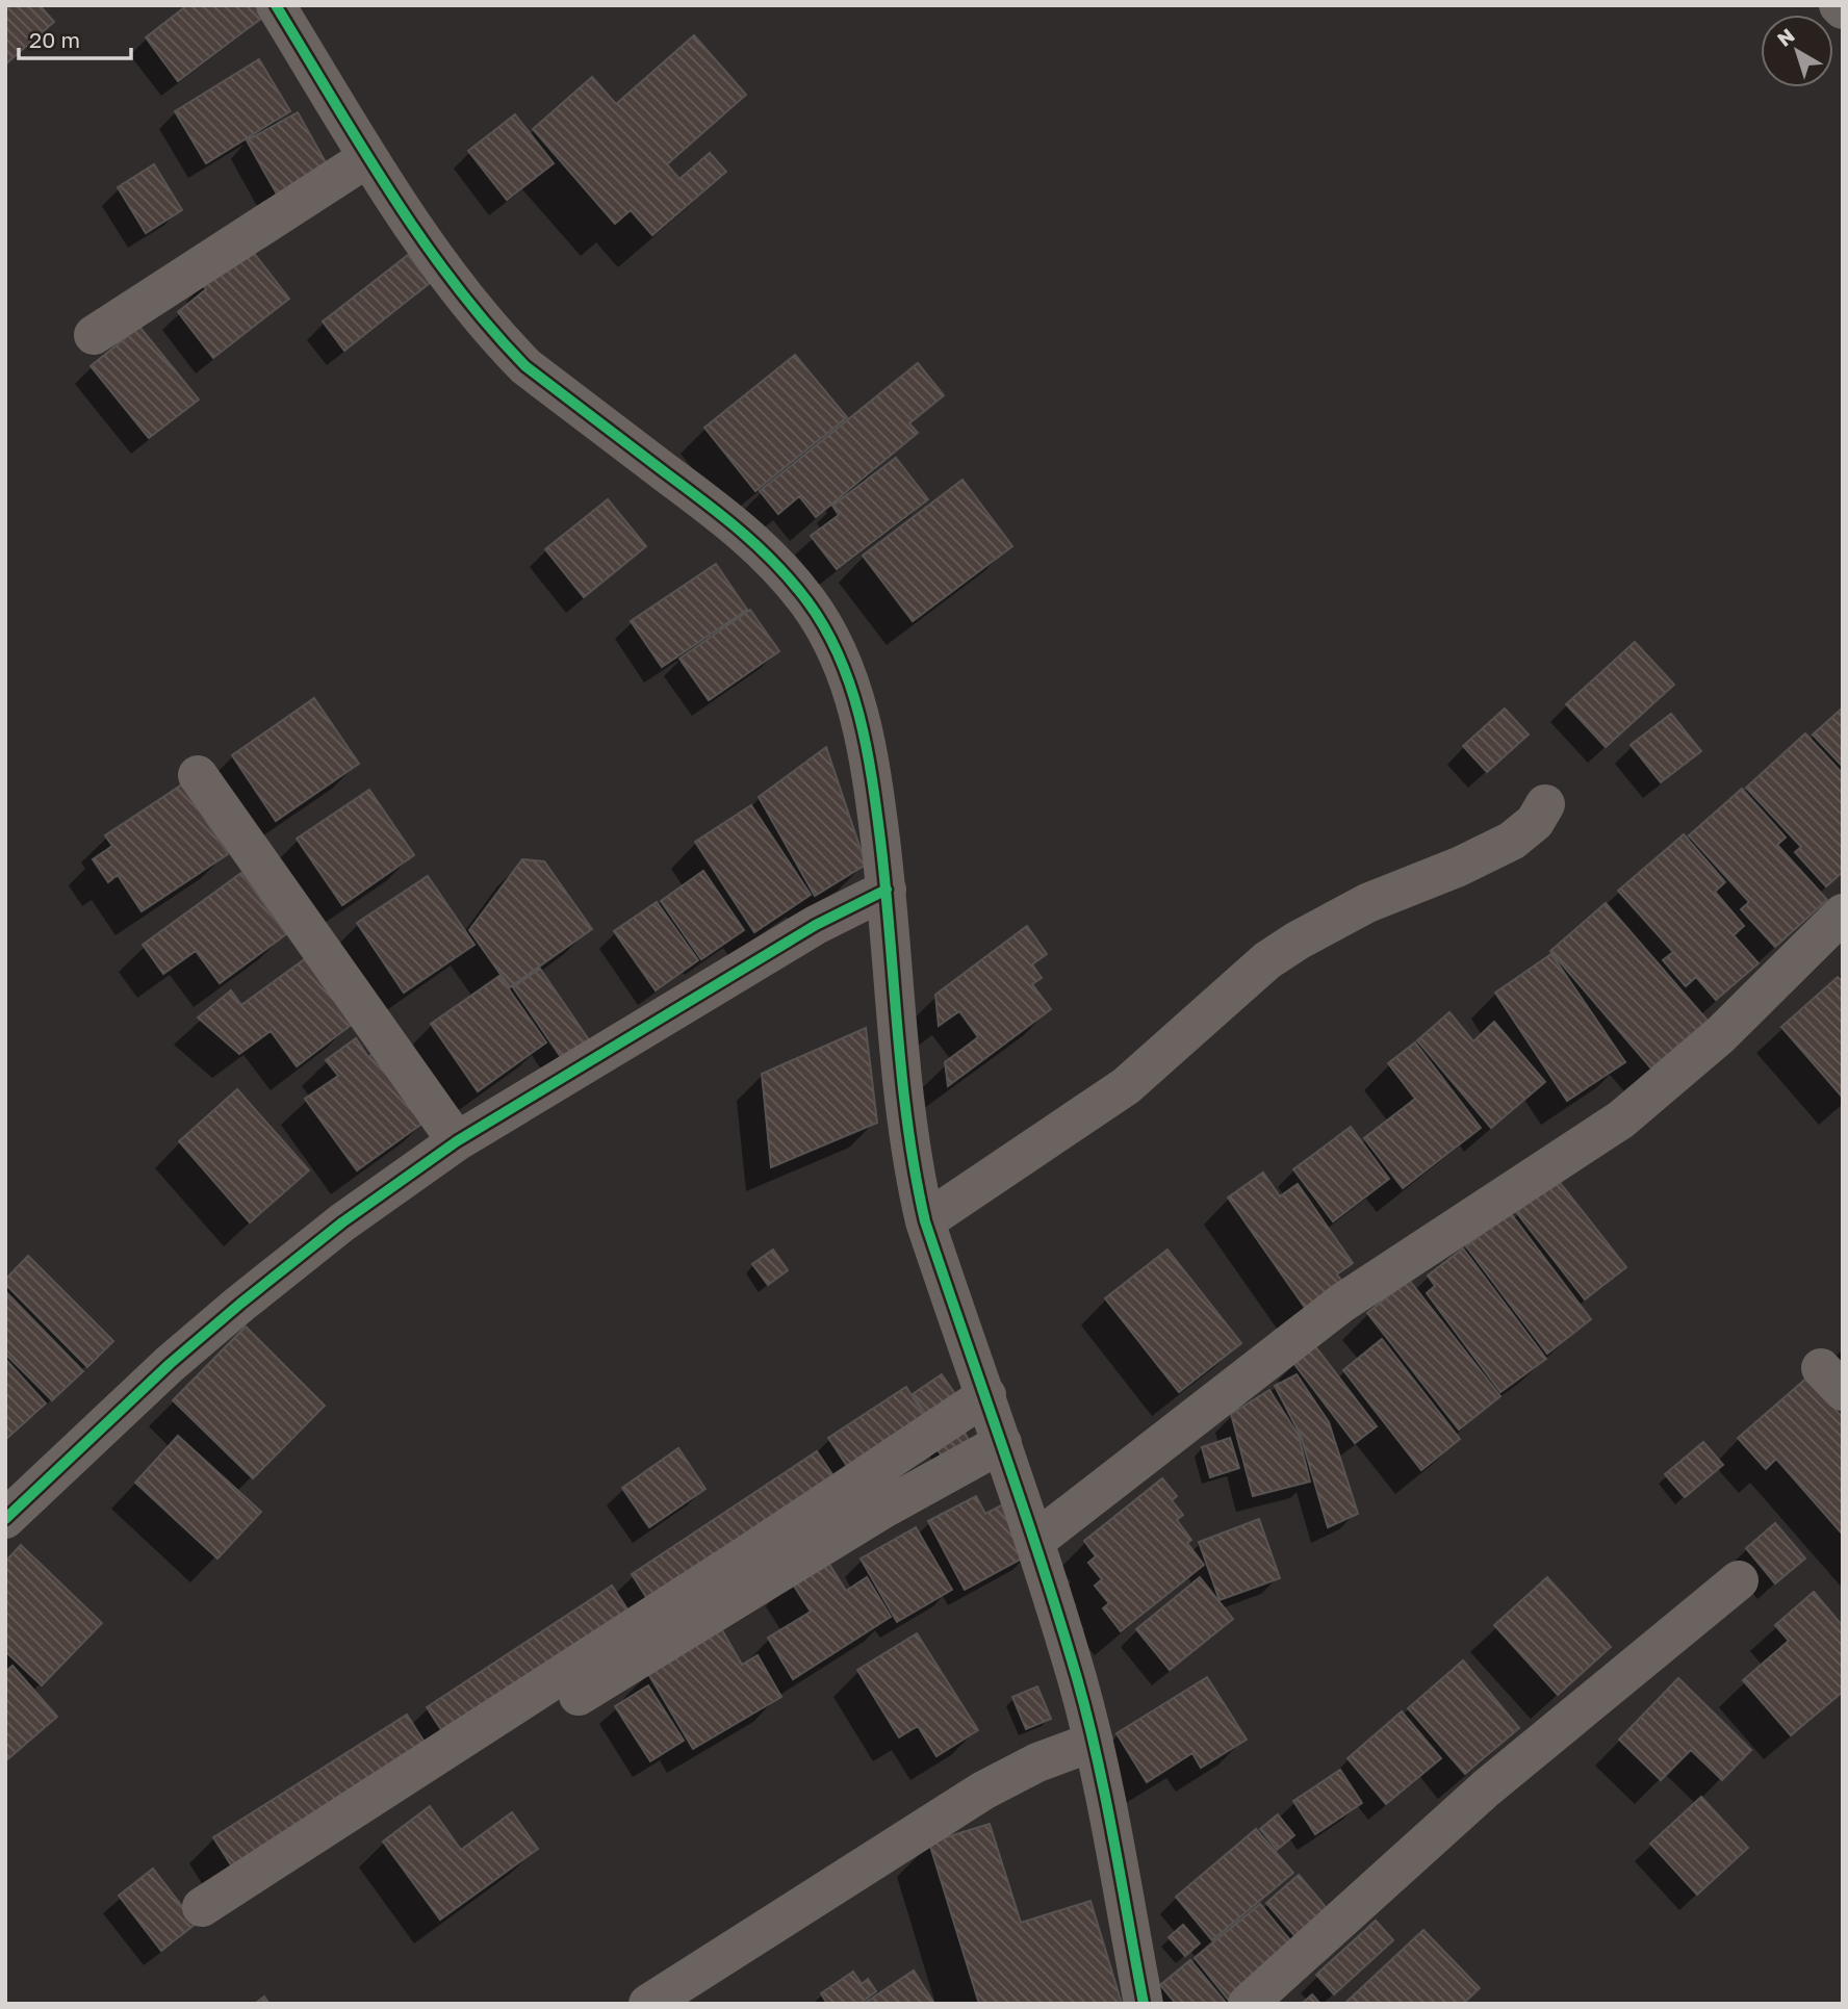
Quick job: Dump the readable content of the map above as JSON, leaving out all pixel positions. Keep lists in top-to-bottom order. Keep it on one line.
{"scale_bar":"20 m","north":"top left"}
